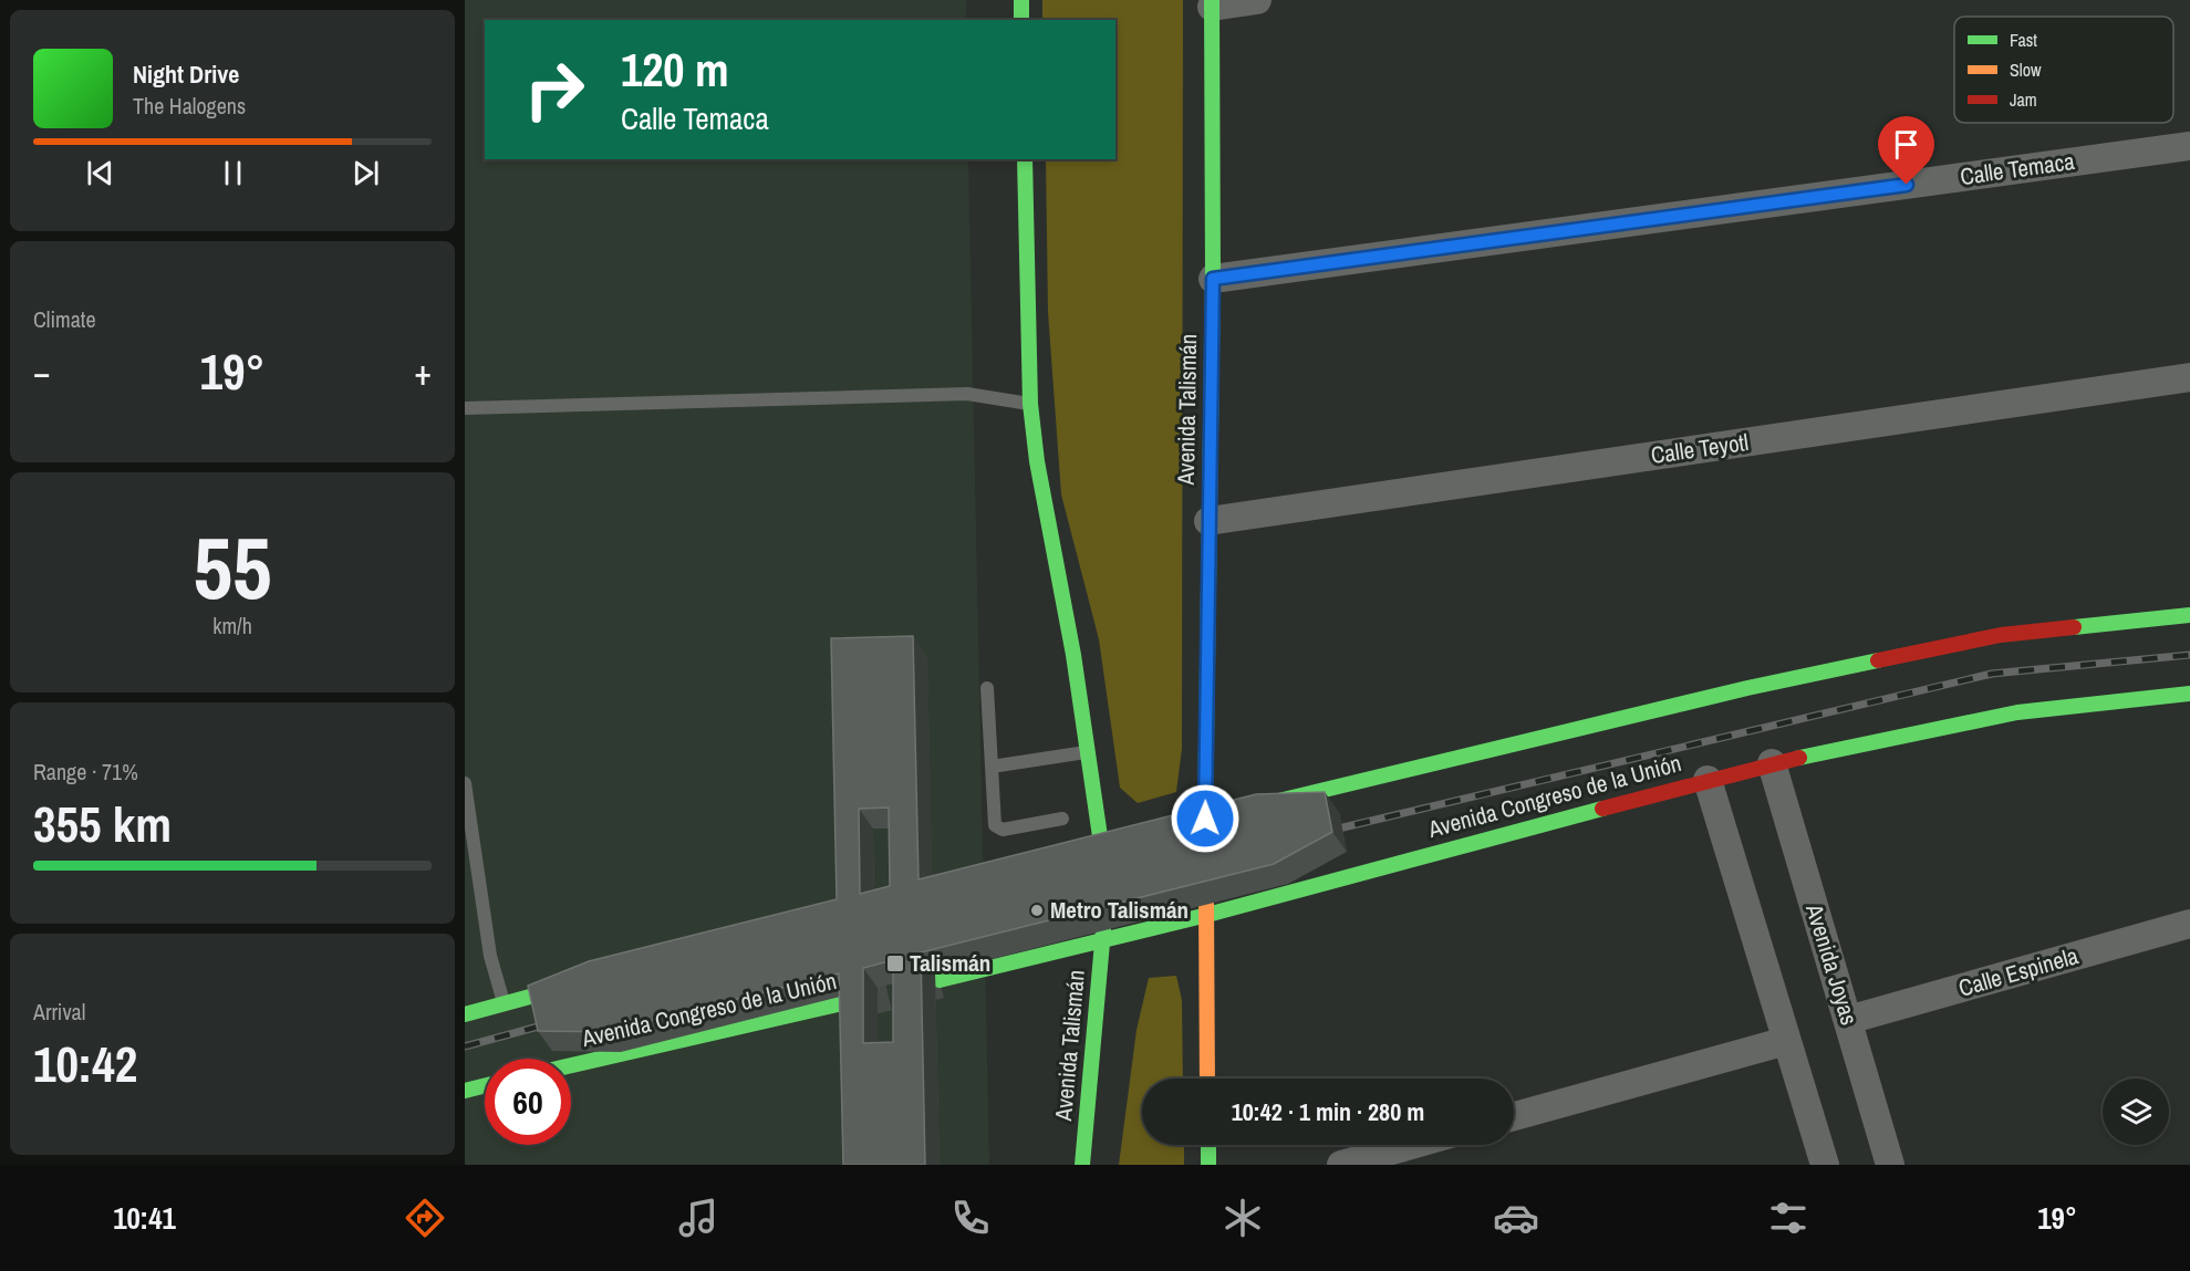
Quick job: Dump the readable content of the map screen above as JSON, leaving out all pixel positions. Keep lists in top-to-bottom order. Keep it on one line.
{"streets":{"main road":["Avenida Talismán","Avenida Congreso de la Unión"],"street":["Calle Temaca","Calle Teyotl","Avenida Joyas","Calle Espinela"]},"crossings":[["Calle Temaca","Avenida Talismán"],["Avenida Talismán","Calle Teyotl"],["Avenida Talismán","Avenida Congreso de la Unión"],["Avenida Congreso de la Unión","Avenida Joyas"],["Avenida Joyas","Calle Espinela"]],"places":{"other":["Metro Talismán"],"transit":["Talismán"]},"legend":["Fast","Slow","Jam"],"page":{"turn":["120 m","Calle Temaca"],"song":["Night Drive","The Halogens"],"tile":["Climate",["55","km/h"],["Range · 71%","355 km"],["Arrival","10:42"]],"heat":["−","19°","+"],"limit":"60","trip":"10:42 · 1 min · 280 m","tabs":["10:41","19°"]}}
